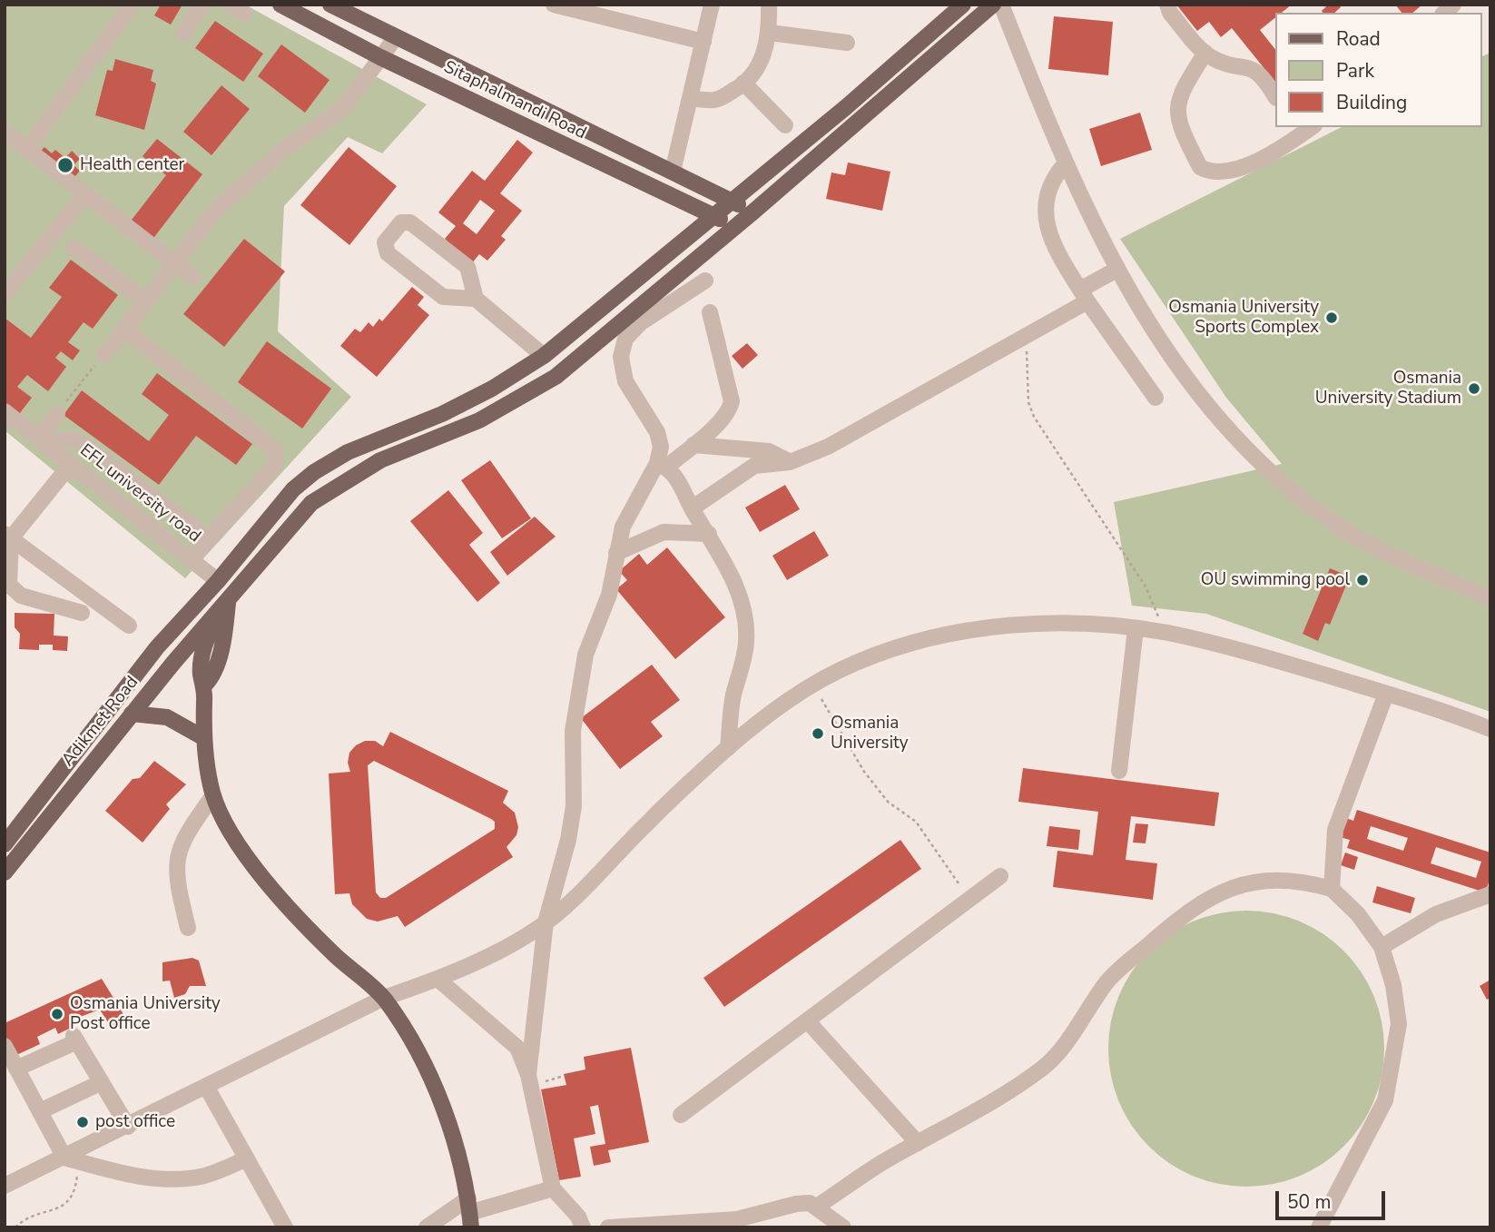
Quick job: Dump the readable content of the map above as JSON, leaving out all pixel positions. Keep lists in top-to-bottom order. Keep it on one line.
{"streets":{"main road":["Sitaphalmandi Road","Adikmet Road"],"street":["EFL university road"]},"crossings":[["Sitaphalmandi Road","Adikmet Road"],["EFL university road","Adikmet Road"]],"places":["Health center","Osmania University Sports Complex","Osmania University Stadium","OU swimming pool","Osmania University","Osmania University Post office","post office"],"legend":["Road","Park","Building"],"scale_bar":"50 m"}
